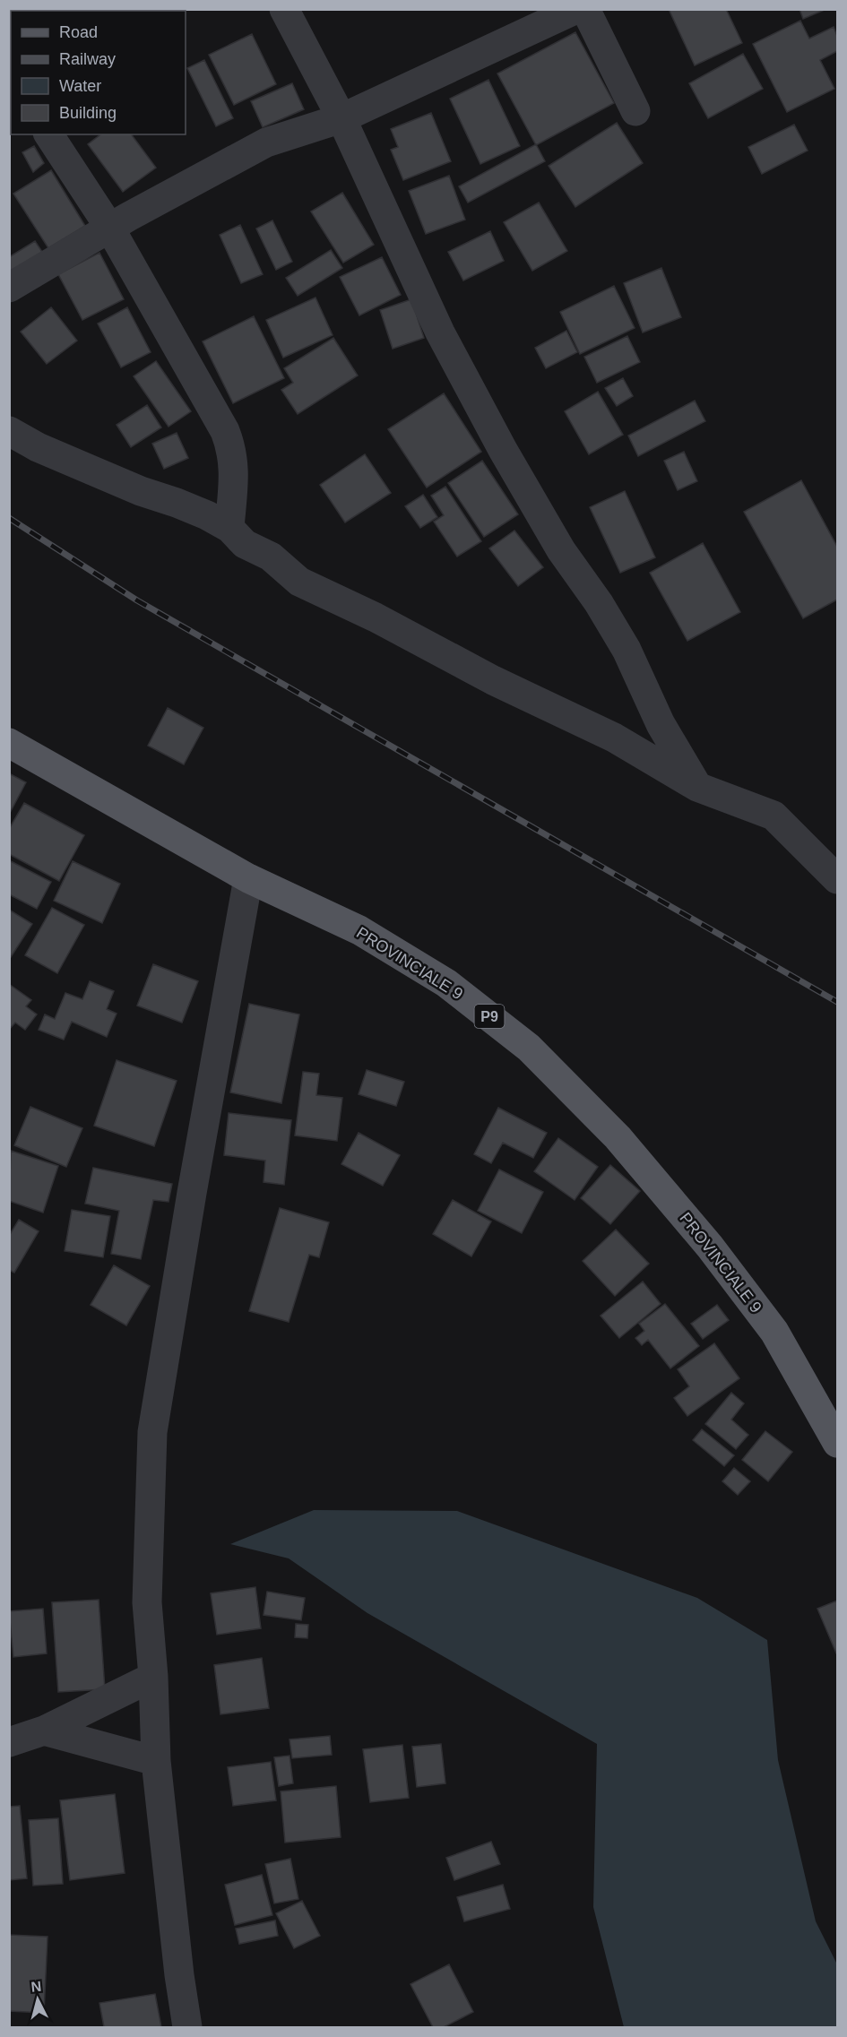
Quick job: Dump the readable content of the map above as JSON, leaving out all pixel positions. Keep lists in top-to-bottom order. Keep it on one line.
{"streets":{"main road":["PROVINCIALE 9","P9"]},"legend":["Road","Railway","Water","Building"],"north":"top"}
